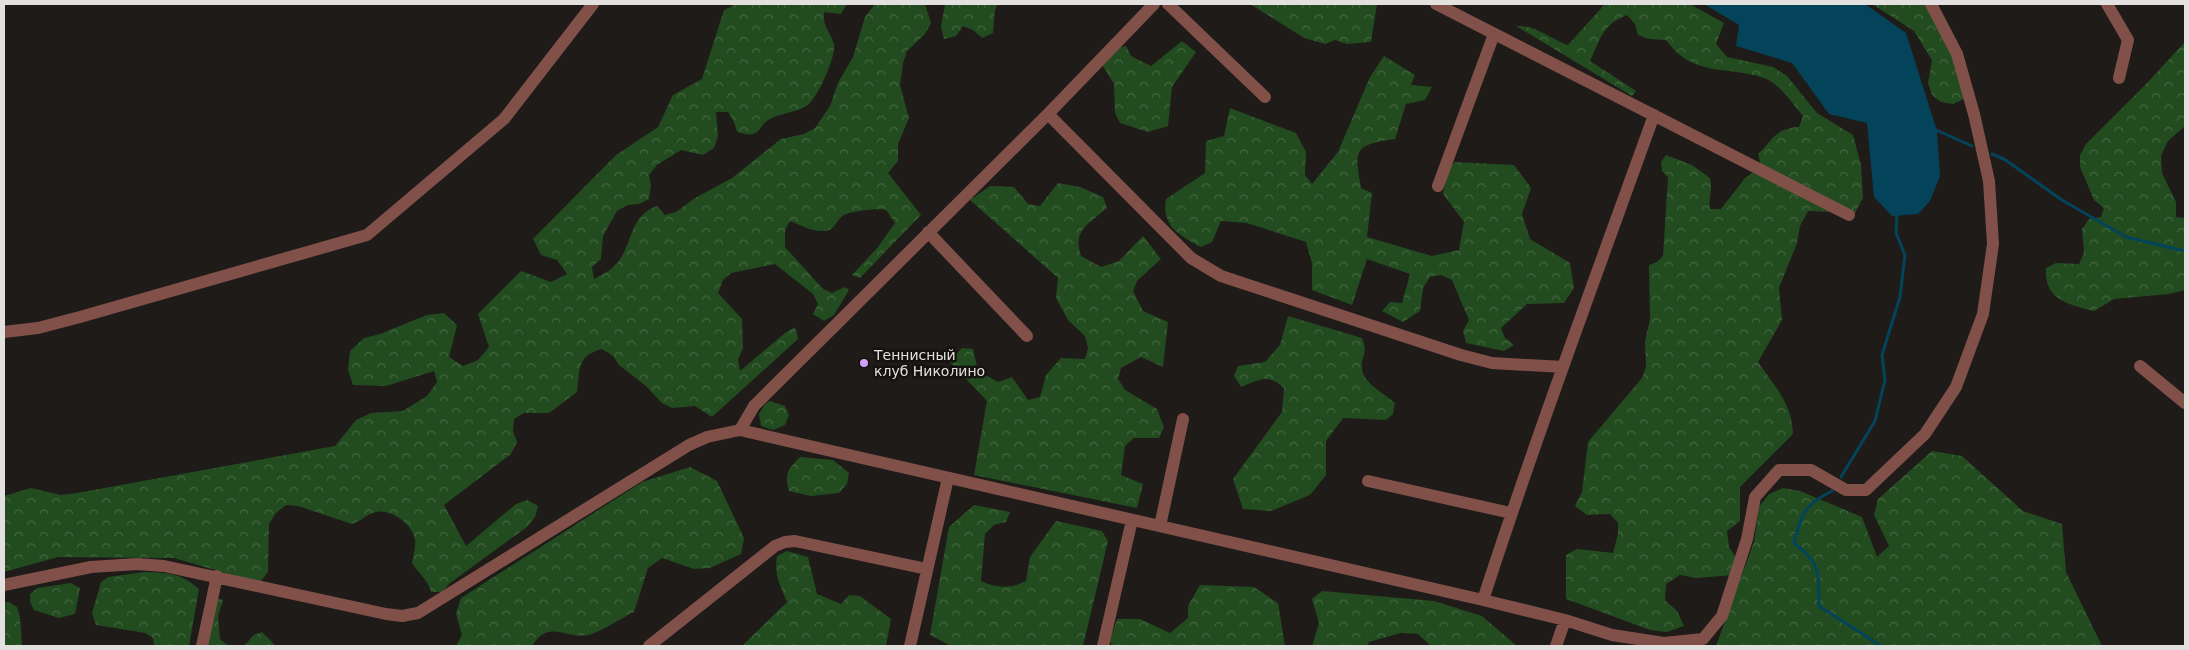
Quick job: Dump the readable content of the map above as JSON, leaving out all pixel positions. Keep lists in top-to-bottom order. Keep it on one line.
{"places":["Теннисный клуб Николино"]}
